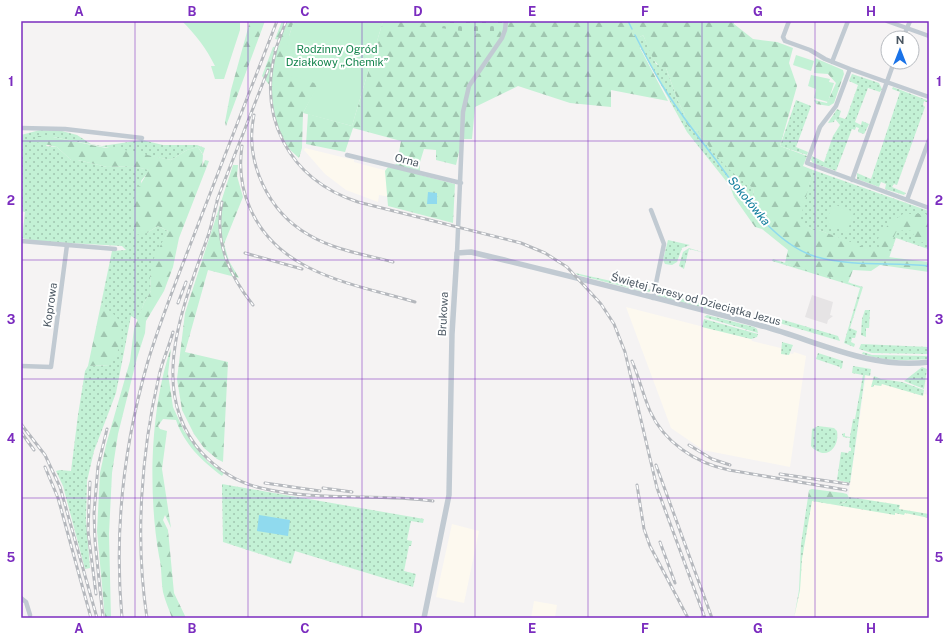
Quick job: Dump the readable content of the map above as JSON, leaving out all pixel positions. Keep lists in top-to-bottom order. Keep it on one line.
{"streets":{"street":["Orna","Świętej Teresy od Dzieciątka Jezus","Koprowa","Brukowa"]},"crossings":[["Orna","Brukowa"],["Świętej Teresy od Dzieciątka Jezus","Brukowa"]],"water":["Sokołówka"],"parks":["Rodzinny Ogród Działkowy „Chemik”"],"north":"top","grid":{"columns":["A","B","C","D","E","F","G","H"],"rows":["1","2","3","4","5"]}}
